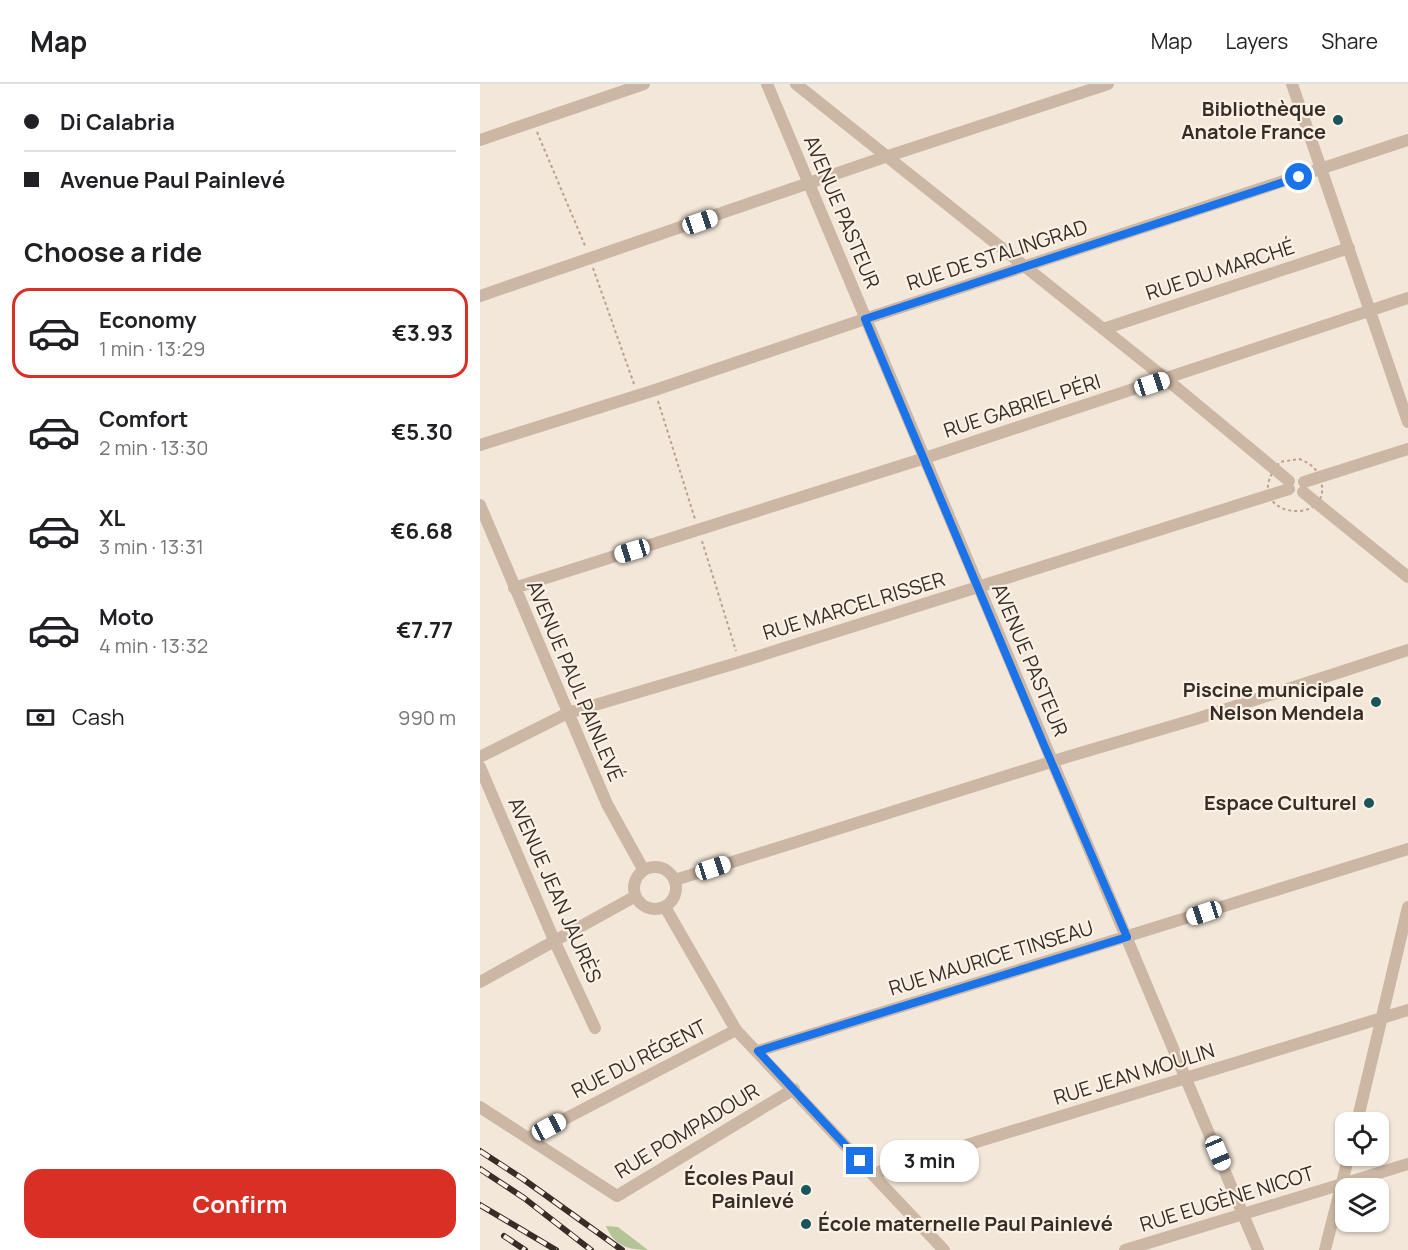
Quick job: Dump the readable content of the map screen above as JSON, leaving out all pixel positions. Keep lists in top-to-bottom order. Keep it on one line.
{"streets":{"street":["AVENUE PASTEUR","RUE DE STALINGRAD","RUE DU MARCHÉ","RUE GABRIEL PÉRI","RUE MARCEL RISSER","AVENUE PAUL PAINLEVÉ","AVENUE JEAN JAURÈS","RUE MAURICE TINSEAU","RUE DU RÉGENT","RUE JEAN MOULIN","RUE POMPADOUR","RUE EUGÈNE NICOT"]},"crossings":[["AVENUE PASTEUR","RUE DE STALINGRAD"],["AVENUE PASTEUR","RUE GABRIEL PÉRI"],["AVENUE PASTEUR","RUE MARCEL RISSER"],["AVENUE PASTEUR","RUE MAURICE TINSEAU"],["AVENUE PASTEUR","RUE JEAN MOULIN"],["AVENUE PASTEUR","RUE EUGÈNE NICOT"],["RUE GABRIEL PÉRI","AVENUE PAUL PAINLEVÉ"],["RUE MARCEL RISSER","AVENUE PAUL PAINLEVÉ"],["RUE DU RÉGENT","RUE POMPADOUR"]],"places":["Bibliothèque Anatole France","Piscine municipale Nelson Mendela","Espace Culturel","Écoles Paul Painlevé","École maternelle Paul Painlevé"],"page":{"header":"Map","nav":["Map","Layers","Share"],"banner":["Di Calabria","Avenue Paul Painlevé"],"heading":"Choose a ride","list":[{"name":"Economy","note":"1 min · 13:29","value":"€3.93"},{"name":"Comfort","note":"2 min · 13:30","value":"€5.30"},{"name":"XL","note":"3 min · 13:31","value":"€6.68"},{"name":"Moto","note":"4 min · 13:32","value":"€7.77"}],"pay":["Cash","990 m"],"bubble":"3 min","buttons":"Confirm"}}
